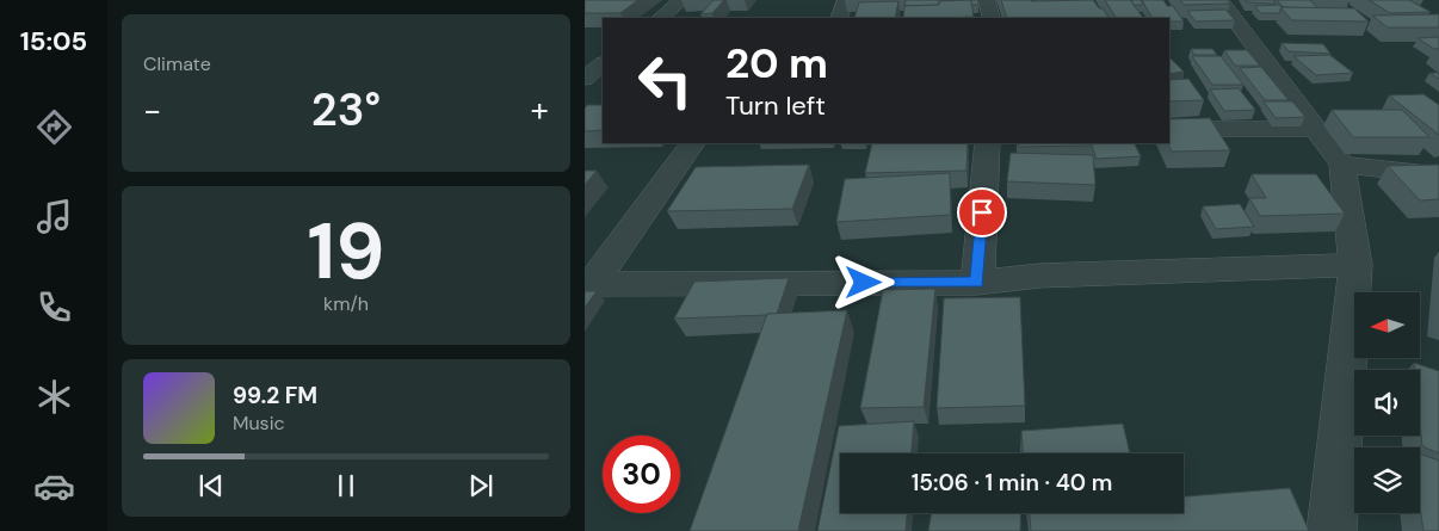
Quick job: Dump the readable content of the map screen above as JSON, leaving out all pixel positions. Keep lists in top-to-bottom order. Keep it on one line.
{"north":"left","page":{"tabs":"15:05","tile":["Climate",["19","km/h"]],"turn":["20 m","Turn left"],"heat":["−","23°","+"],"song":["99.2 FM","Music"],"limit":"30","trip":"15:06 · 1 min · 40 m"}}
